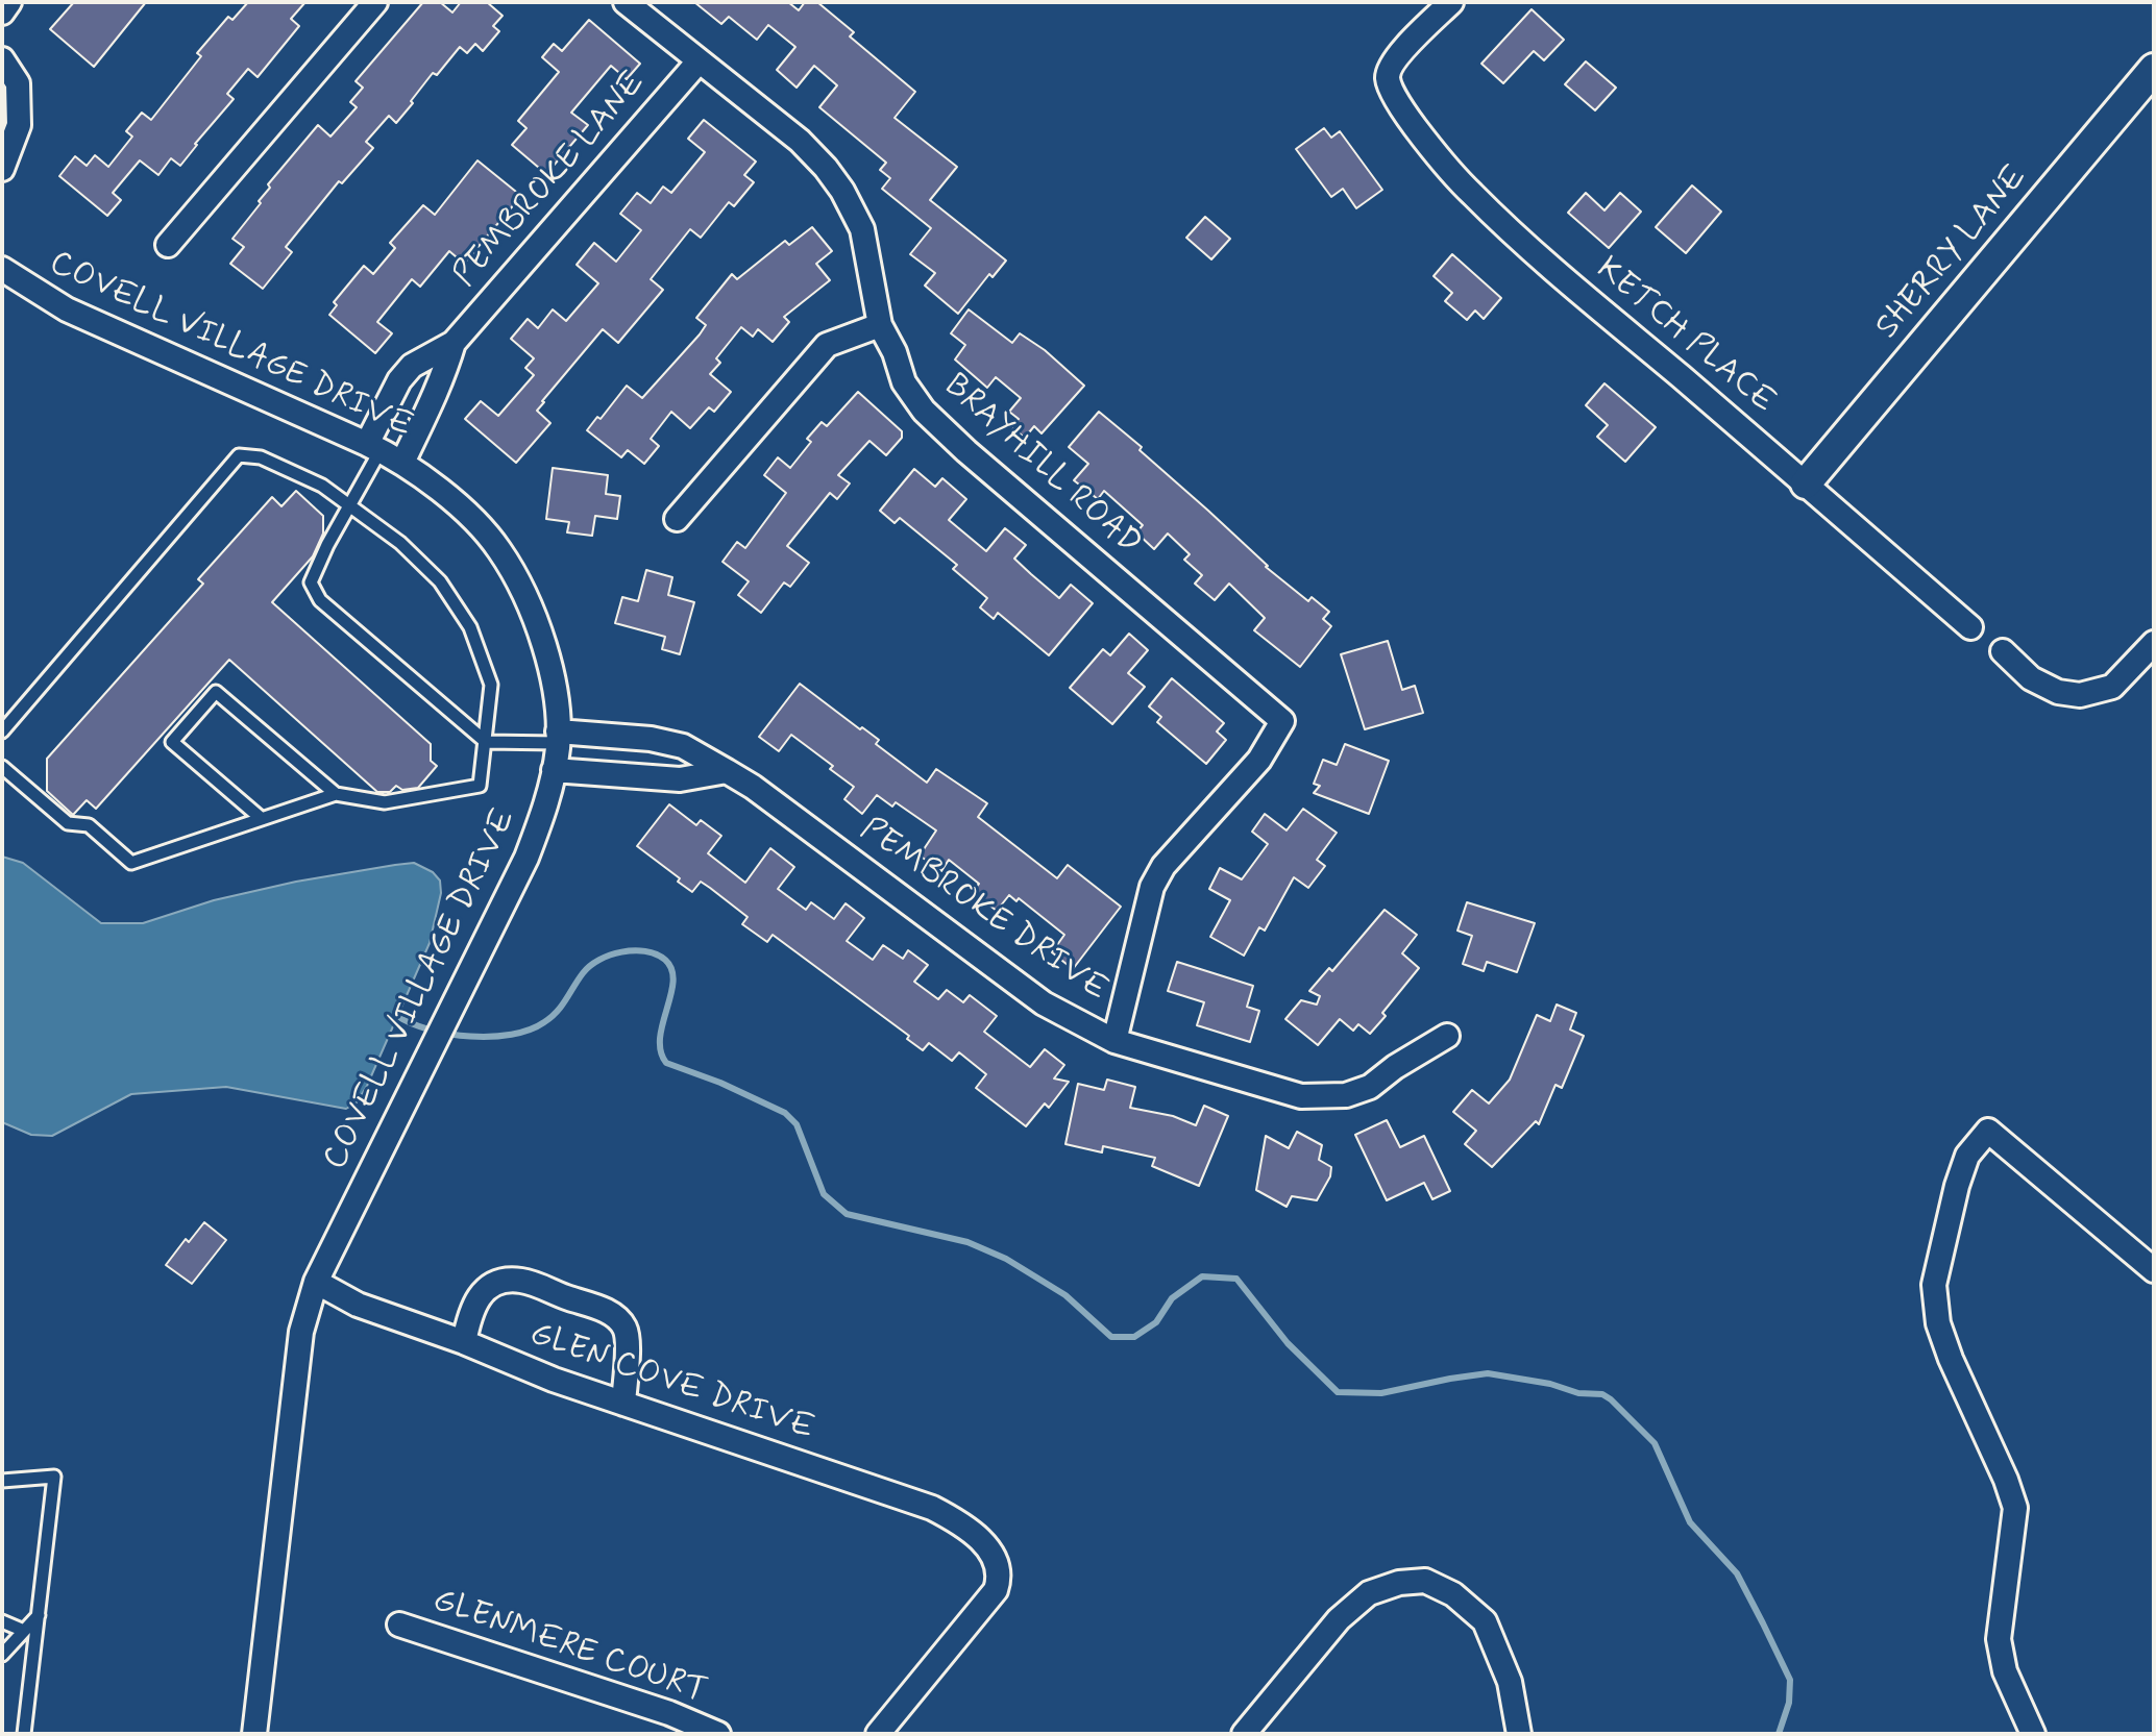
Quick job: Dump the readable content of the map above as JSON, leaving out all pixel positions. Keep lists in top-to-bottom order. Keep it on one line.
{"streets":{"street":["PEMBROKE LANE","SHERRY LANE","KETCH PLACE","COVELL VILLAGE DRIVE","BRAYHILL ROAD","PEMBROKE DRIVE","GLEN COVE DRIVE","GLENMERE COURT"]},"crossings":[["PEMBROKE LANE","COVELL VILLAGE DRIVE"],["PEMBROKE LANE","BRAYHILL ROAD"],["SHERRY LANE","KETCH PLACE"],["COVELL VILLAGE DRIVE","PEMBROKE DRIVE"],["COVELL VILLAGE DRIVE","GLEN COVE DRIVE"],["BRAYHILL ROAD","PEMBROKE DRIVE"]]}
